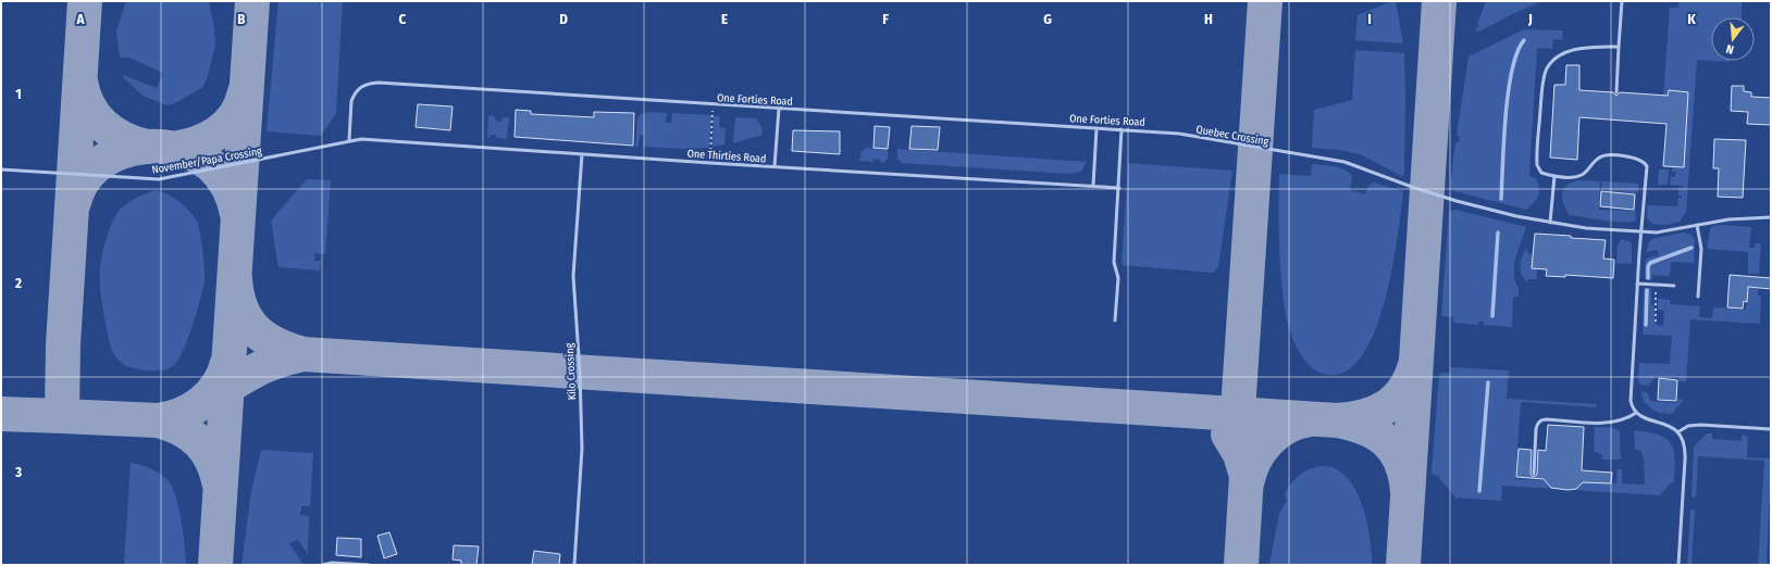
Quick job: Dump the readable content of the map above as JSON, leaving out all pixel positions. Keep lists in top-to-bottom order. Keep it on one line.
{"streets":{"lane":["One Forties Road","Quebec Crossing","One Thirties Road","November/Papa Crossing","Kilo Crossing"]},"crossings":[["One Forties Road","Quebec Crossing"],["One Forties Road","One Thirties Road"],["One Thirties Road","November/Papa Crossing"],["One Thirties Road","Kilo Crossing"]],"north":"bottom","grid":{"columns":["A","B","C","D","E","F","G","H","I","J","K"],"rows":["1","2","3"]}}
